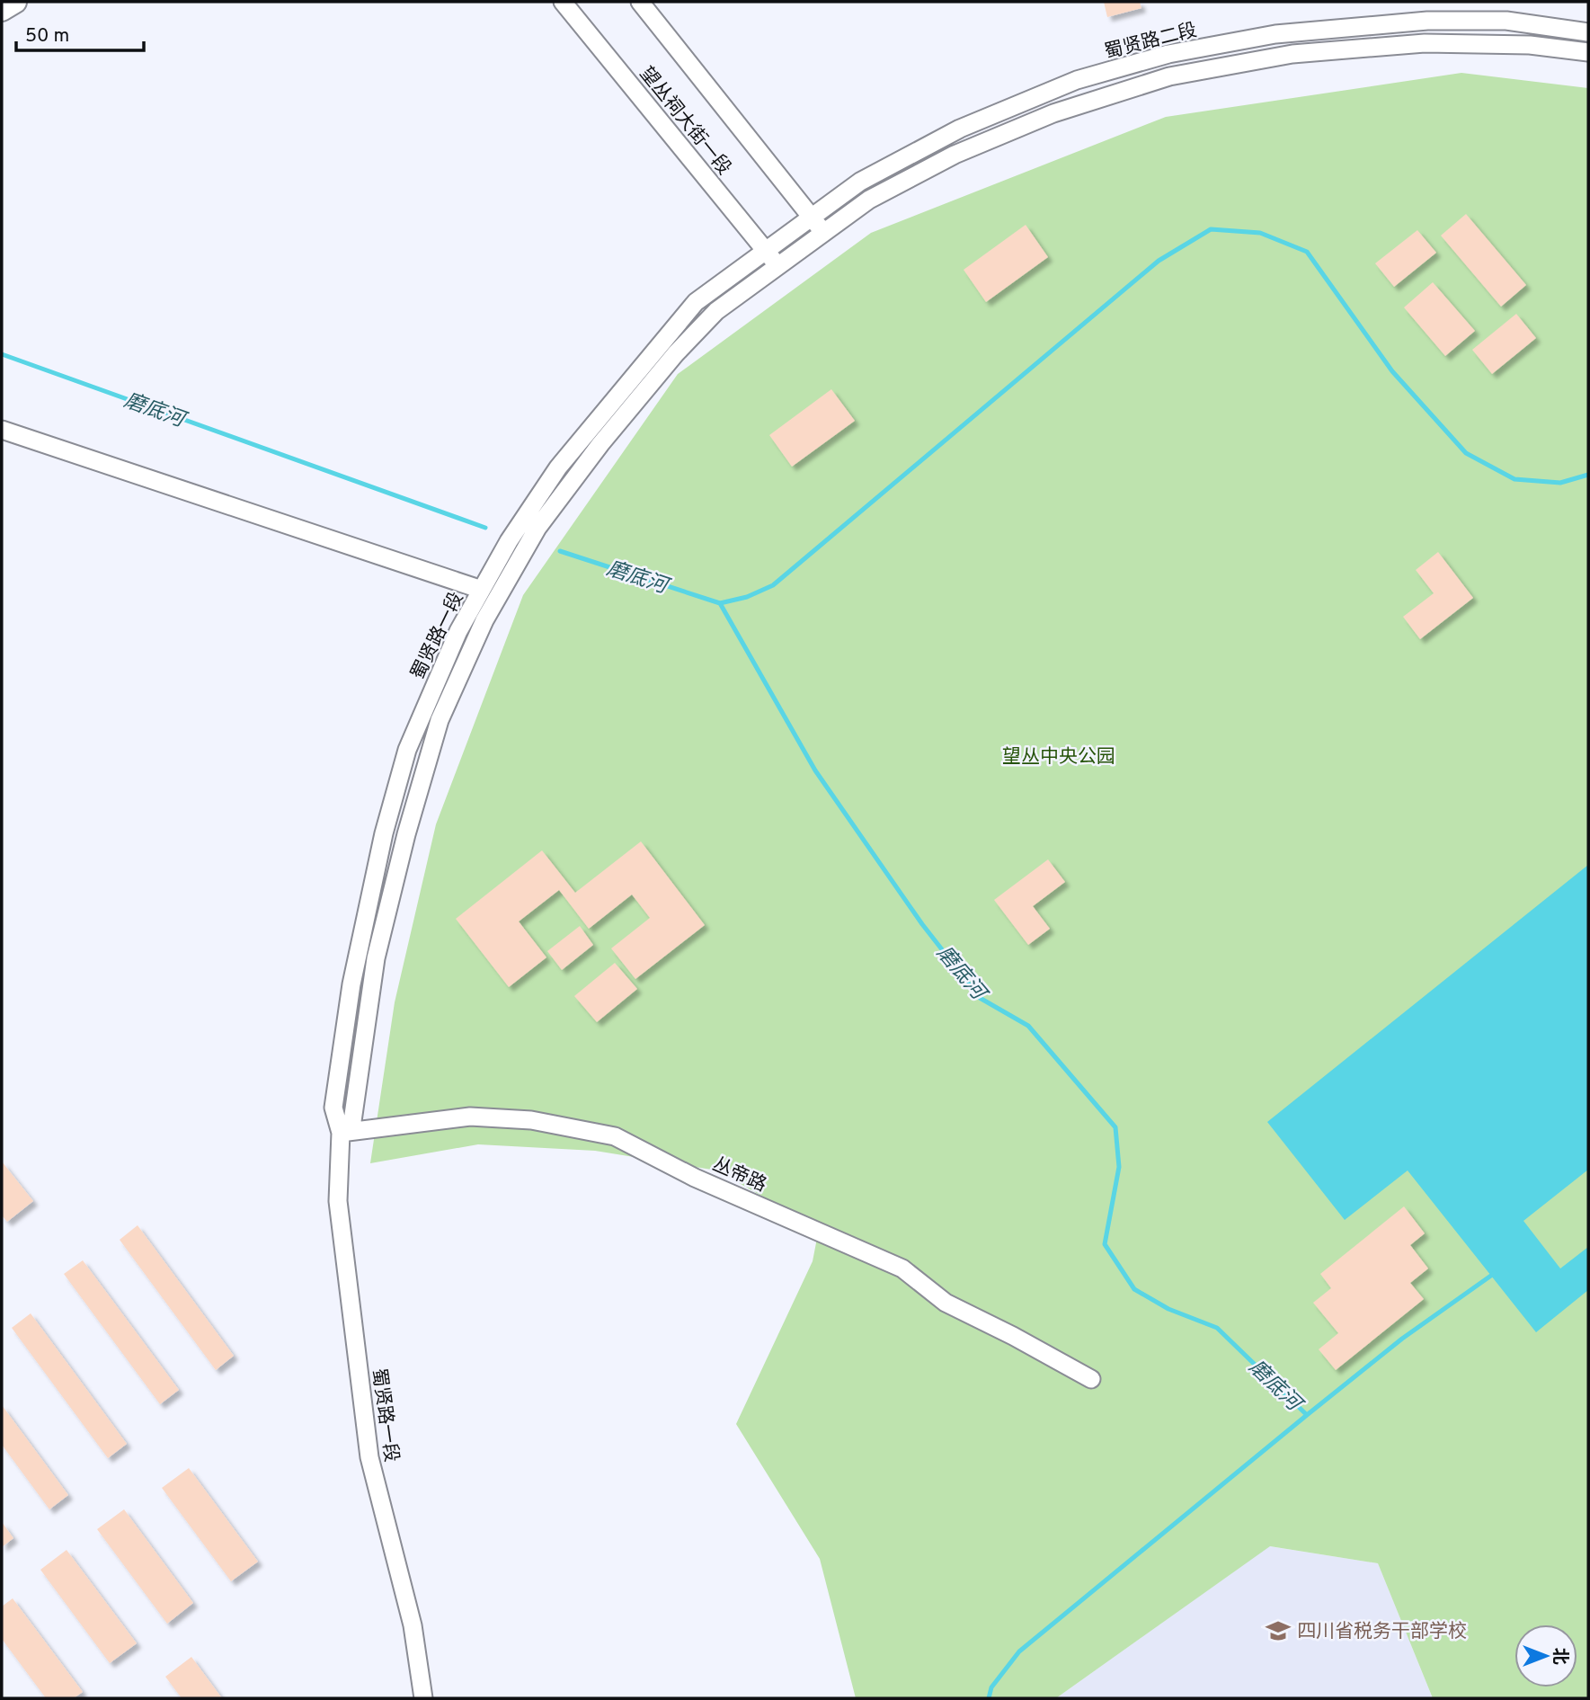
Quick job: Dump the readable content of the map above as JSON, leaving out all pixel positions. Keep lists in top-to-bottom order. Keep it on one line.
{"streets":{"street":["蜀贤路二段","望丛祠大街一段","蜀贤路一段","丛帝路"]},"crossings":[["蜀贤路二段","望丛祠大街一段"],["蜀贤路二段","蜀贤路一段"],["望丛祠大街一段","蜀贤路一段"],["蜀贤路一段","丛帝路"]],"water":["磨底河"],"parks":["望丛中央公园"],"places":{"school or university":["四川省税务干部学校"]},"scale_bar":"50 m","north":"right"}
